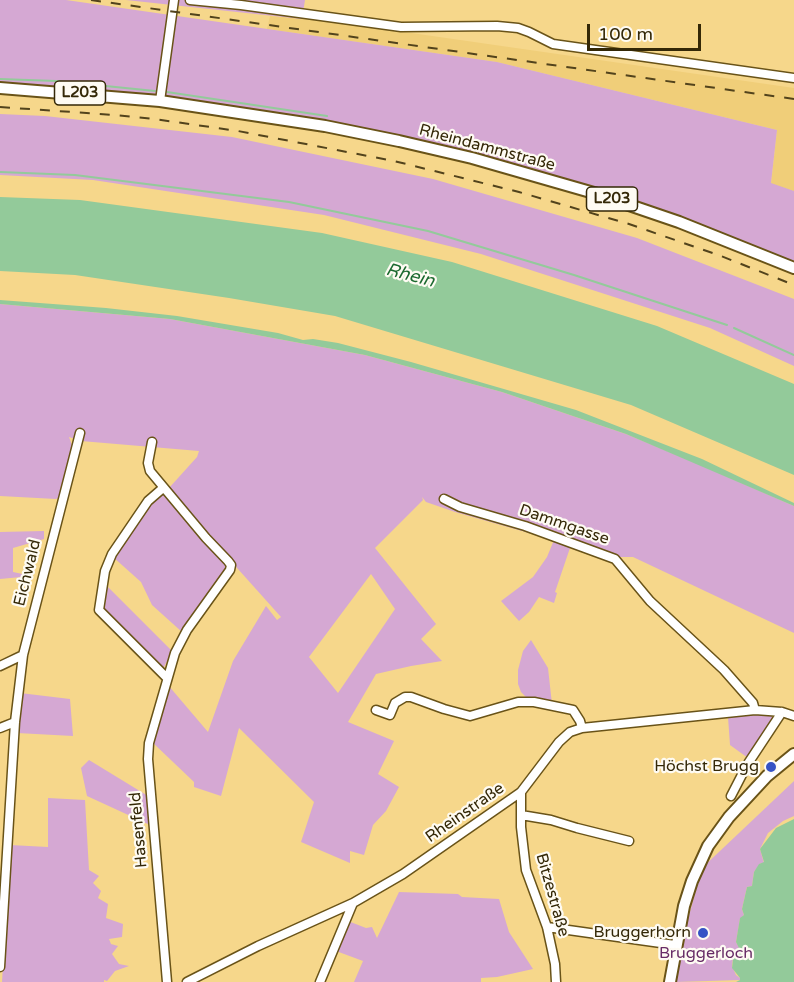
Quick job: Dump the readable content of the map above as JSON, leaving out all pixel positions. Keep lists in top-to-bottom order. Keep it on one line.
{"streets":{"main road":["L203","Rheindammstraße"],"street":["Dammgasse","Eichwald","Rheinstraße","Hasenfeld","Bitzestraße"]},"crossings":[["L203","Rheindammstraße"],["Dammgasse","Rheinstraße"],["Rheinstraße","Bitzestraße"]],"water":["Rhein"],"parks":["Bruggerloch"],"places":["Höchst Brugg","Bruggerhorn"],"scale_bar":"100 m"}
